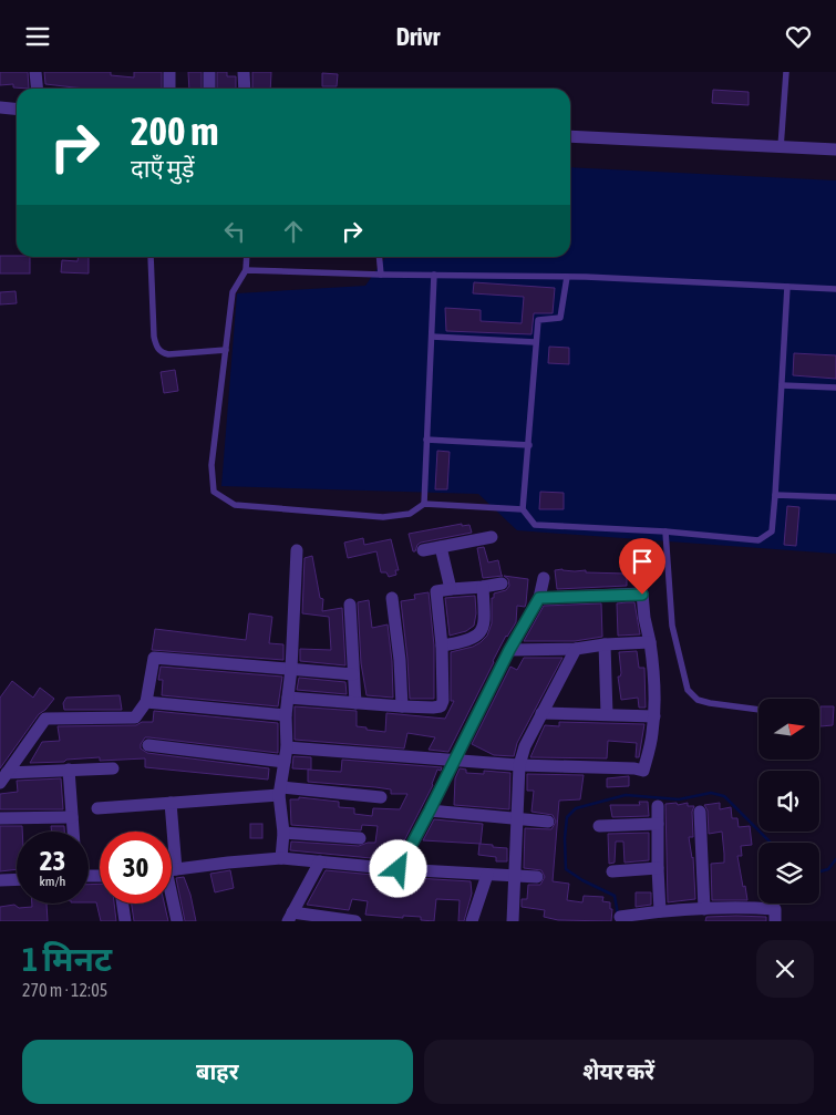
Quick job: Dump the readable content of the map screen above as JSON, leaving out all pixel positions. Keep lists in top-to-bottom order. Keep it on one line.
{"north":"right","page":{"header":"Drivr","turn":["200 m","दाएँ मुड़ें"],"speed":"23 km/h","limit":"30","heading":["1 मिनट","270 m · 12:05"],"buttons":["बाहर","शेयर करें"]}}
